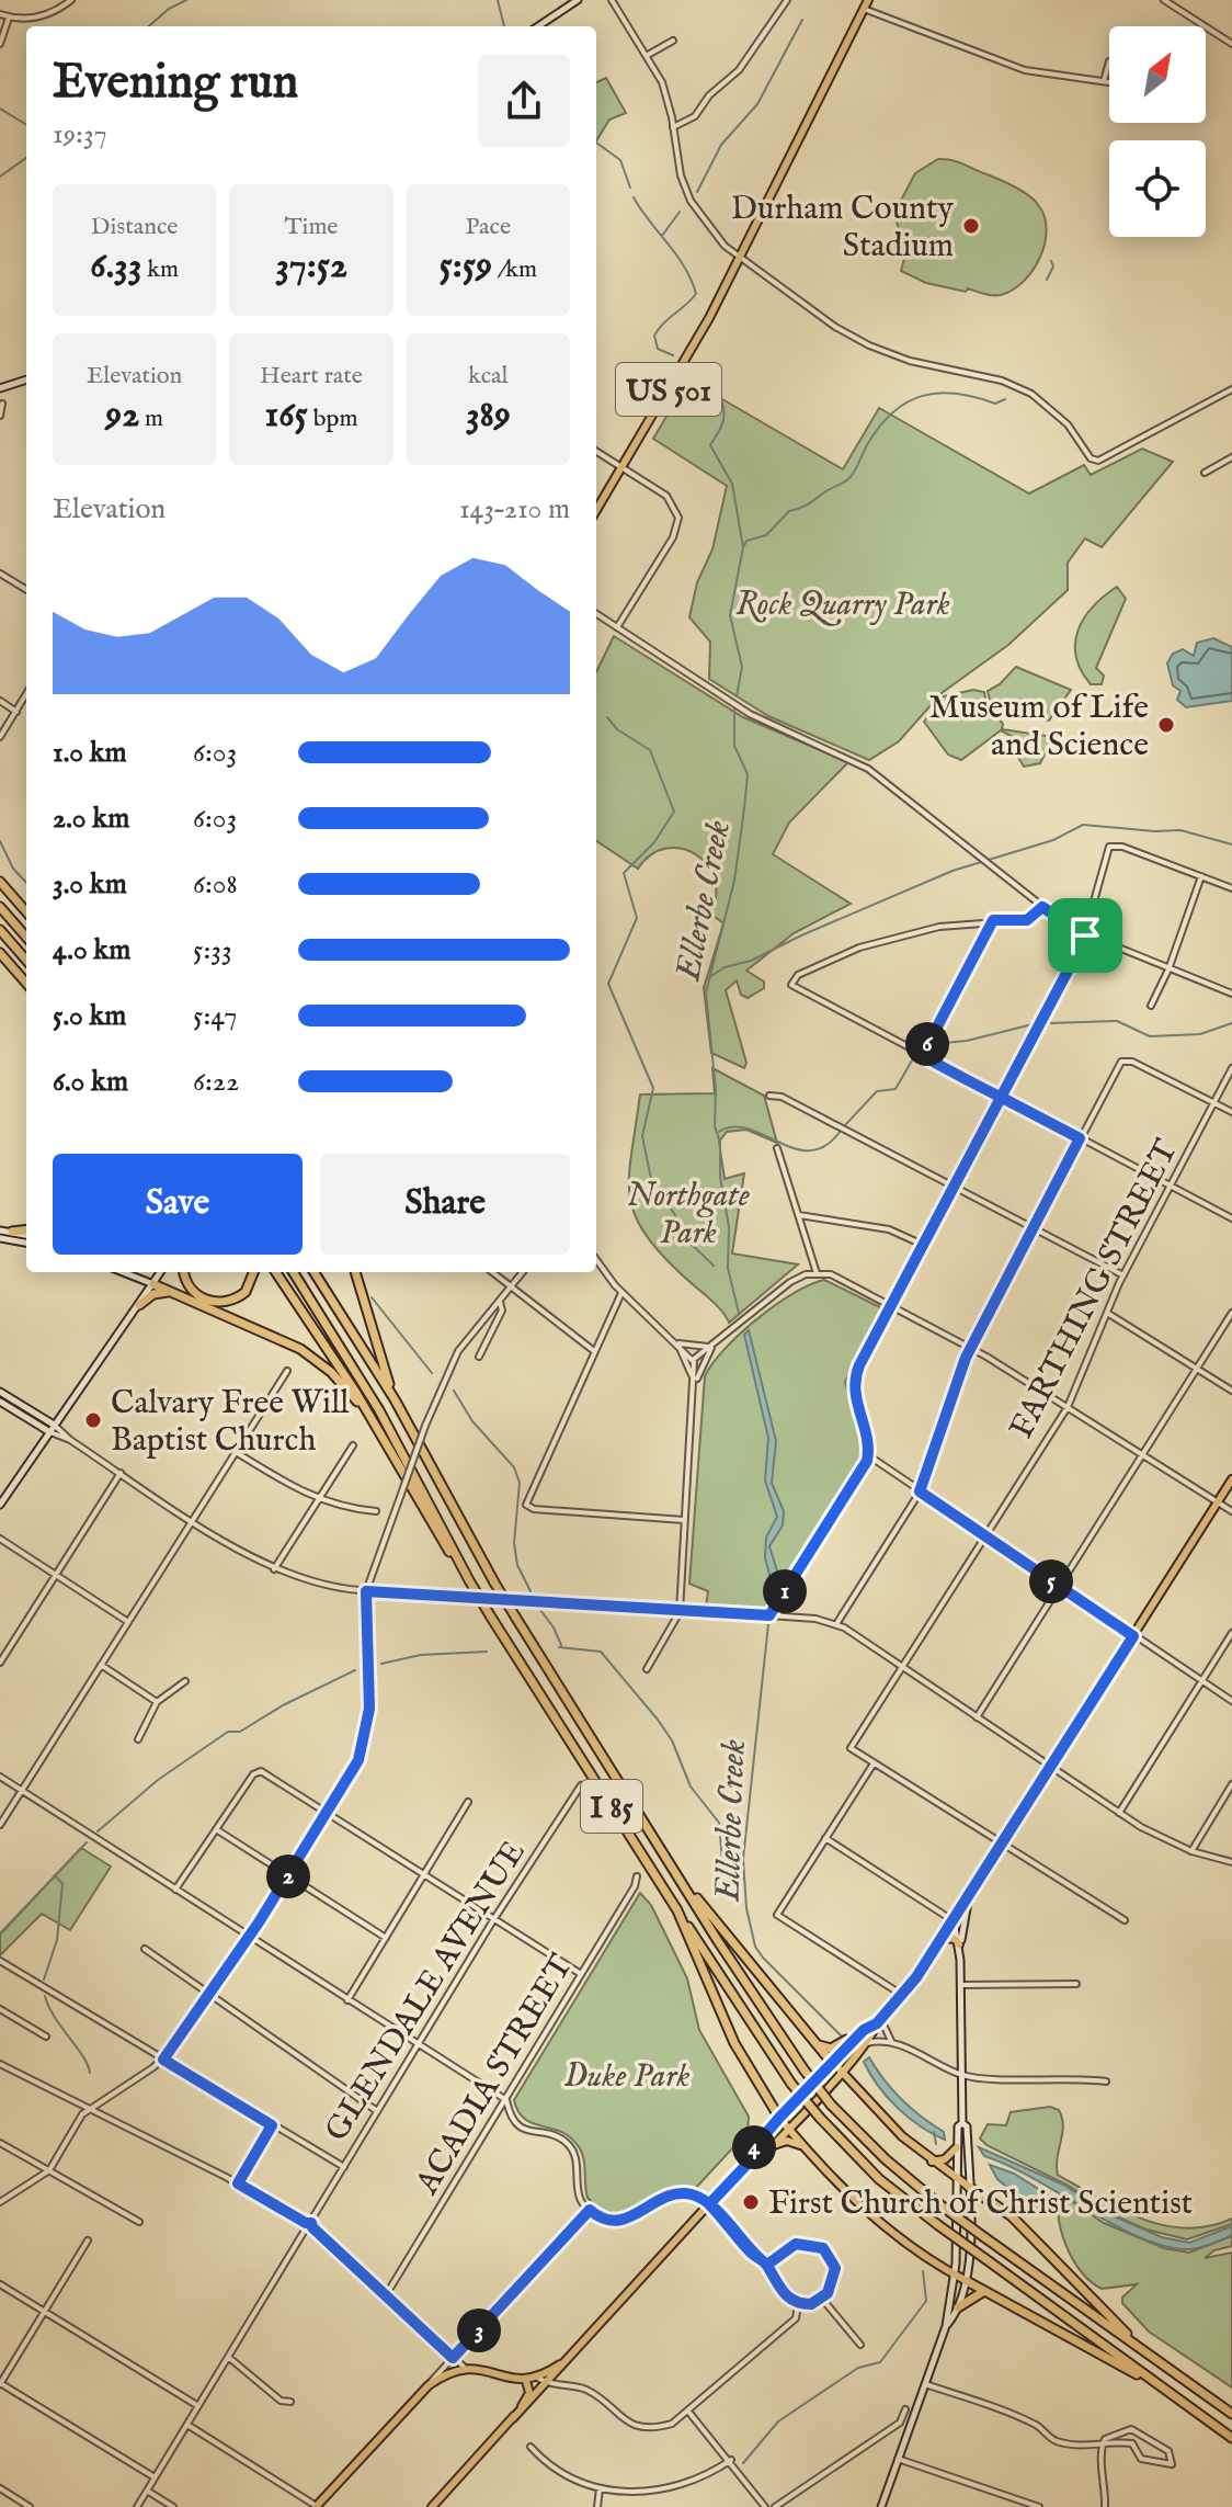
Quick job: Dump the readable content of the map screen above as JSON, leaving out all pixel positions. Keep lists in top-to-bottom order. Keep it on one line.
{"streets":{"highway":["I 85"],"main road":["US 501"],"street":["FARTHING STREET","GLENDALE AVENUE","ACADIA STREET"]},"water":["Ellerbe Creek"],"parks":["Rock Quarry Park","Northgate Park","Duke Park"],"places":["Durham County Stadium","Museum of Life and Science","Calvary Free Will Baptist Church","First Church of Christ Scientist"],"north":"top right","page":{"heading":["Evening run","19:37"],"stats":[["Distance","6.33 km"],["Time","37:52"],["Pace","5:59 /km"],["Elevation","92 m"],["Heart rate","165 bpm"],["kcal","389"]],"chart":["Elevation","143–210 m"],"list":[{"name":"1.0 km","note":"6:03"},{"name":"2.0 km","note":"6:03"},{"name":"3.0 km","note":"6:08"},{"name":"4.0 km","note":"5:33"},{"name":"5.0 km","note":"5:47"},{"name":"6.0 km","note":"6:22"}],"pins":["6","5","1","2","4","3"],"buttons":["Save","Share"]}}
